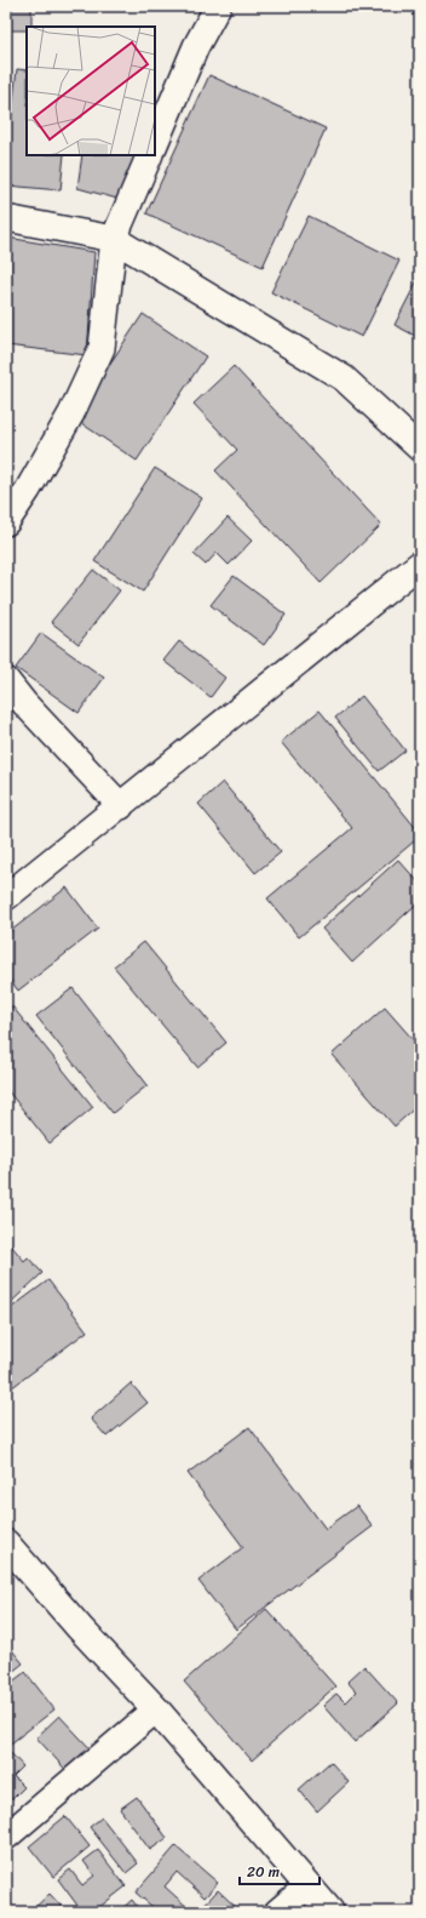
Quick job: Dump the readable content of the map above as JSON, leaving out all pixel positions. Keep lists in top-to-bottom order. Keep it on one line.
{"scale_bar":"20 m"}
